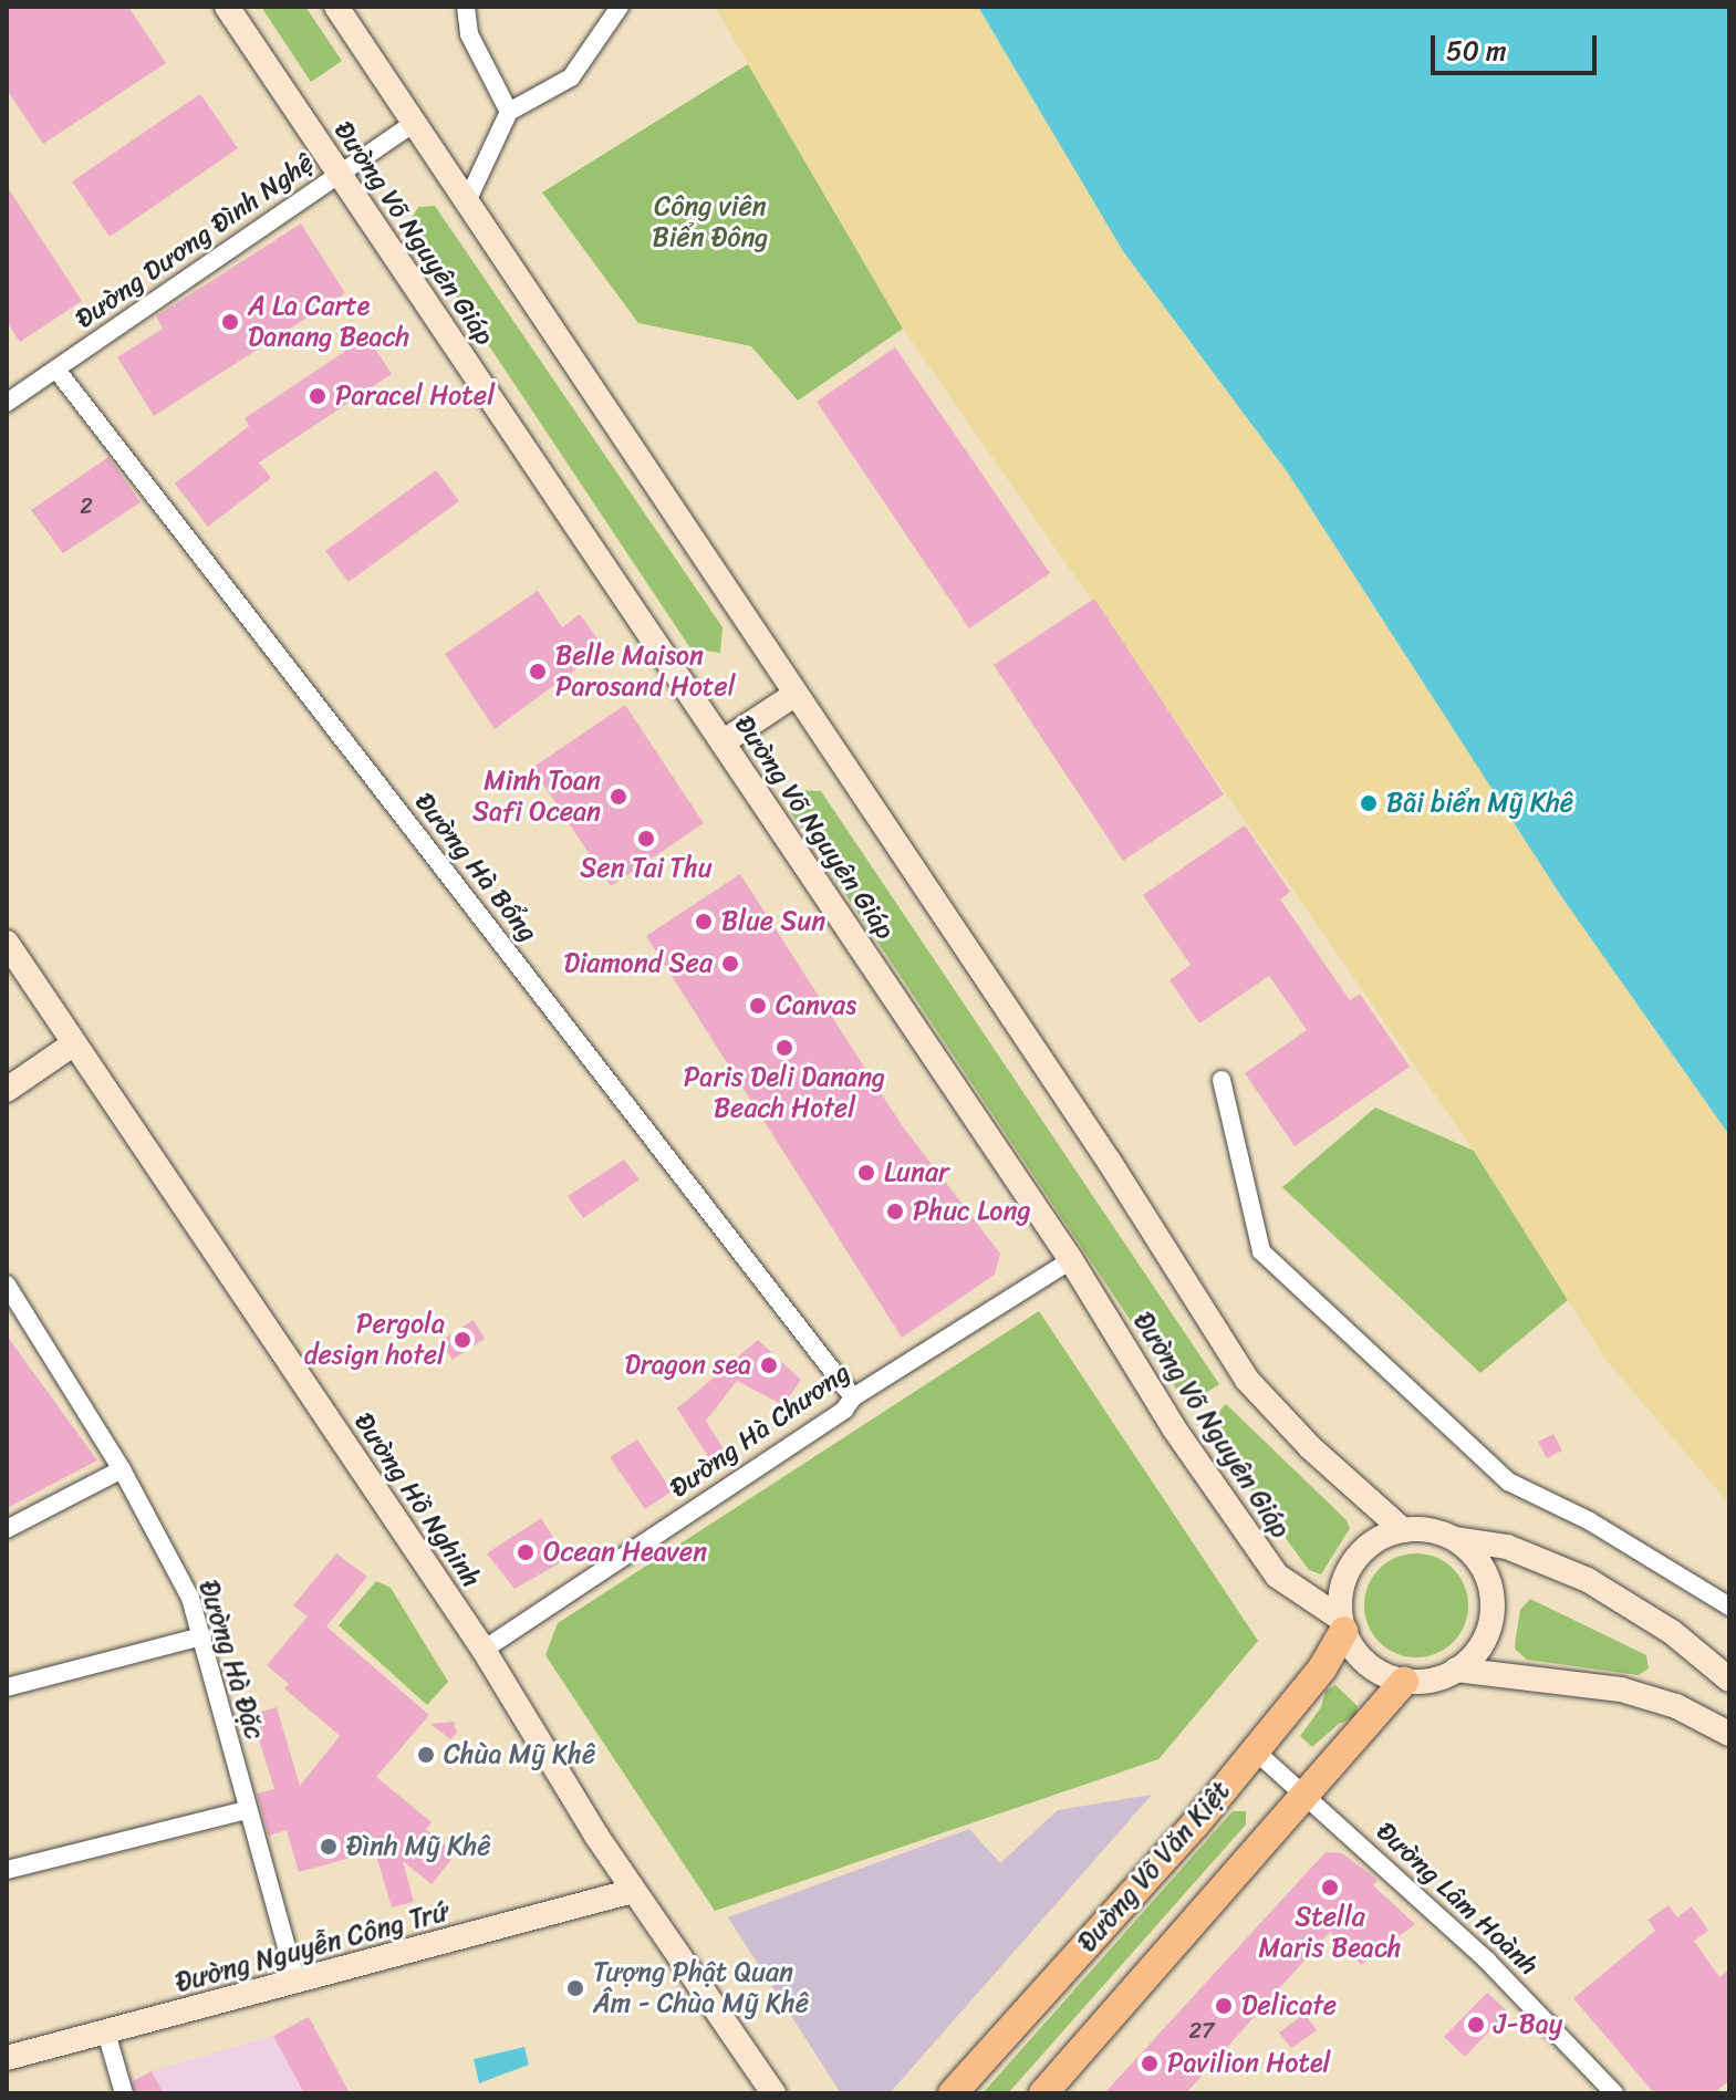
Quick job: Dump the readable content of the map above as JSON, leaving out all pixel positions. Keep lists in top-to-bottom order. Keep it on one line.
{"streets":{"main road":["Đường Võ Nguyên Giáp","Đường Hồ Nghinh","Đường Võ Văn Kiệt","Đường Nguyễn Công Trứ"],"street":["Đường Dương Đình Nghệ","Đường Hà Bổng","Đường Hà Chương","Đường Hà Đặc","Đường Lâm Hoành"]},"crossings":[["Đường Võ Nguyên Giáp","Đường Dương Đình Nghệ"],["Đường Võ Nguyên Giáp","Đường Hà Chương"],["Đường Võ Nguyên Giáp","Đường Võ Văn Kiệt"],["Đường Dương Đình Nghệ","Đường Hà Bổng"],["Đường Hà Bổng","Đường Hà Chương"],["Đường Hà Chương","Đường Hồ Nghinh"],["Đường Hồ Nghinh","Đường Nguyễn Công Trứ"],["Đường Hà Đặc","Đường Nguyễn Công Trứ"],["Đường Võ Văn Kiệt","Đường Lâm Hoành"]],"parks":["Công viên Biển Đông"],"places":["A La Carte Danang Beach","Paracel Hotel","Belle Maison Parosand Hotel","Minh Toan Safi Ocean","Bãi biển Mỹ Khê","Sen Tai Thu","Blue Sun","Diamond Sea","Canvas","Paris Deli Danang Beach Hotel","Lunar","Phuc Long","Pergola design hotel","Dragon sea","Ocean Heaven","Chùa Mỹ Khê","Đình Mỹ Khê","Stella Maris Beach","Tượng Phật Quan Âm - Chùa Mỹ Khê","Delicate","J-Bay","Pavilion Hotel"],"house_numbers":["2","27"],"scale_bar":"50 m"}
